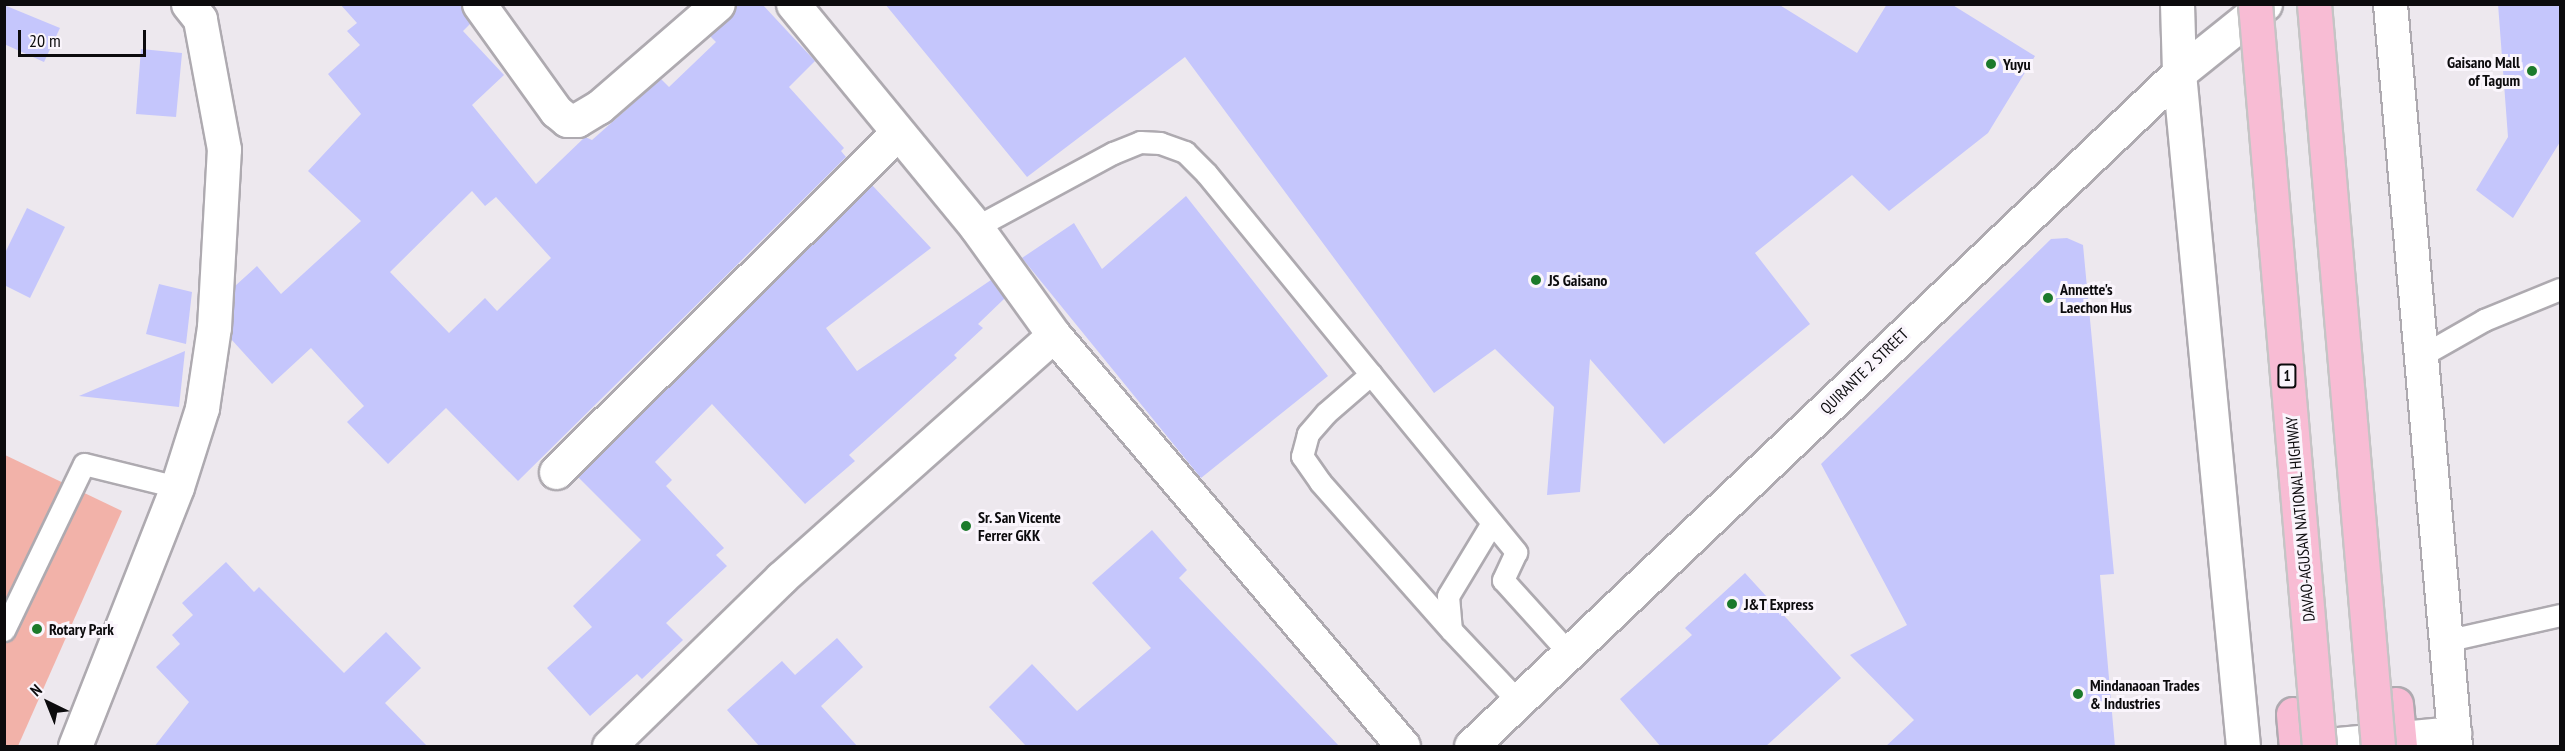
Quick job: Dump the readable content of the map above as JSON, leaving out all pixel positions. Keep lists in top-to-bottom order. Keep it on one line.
{"streets":{"highway":["1","DAVAO-AGUSAN NATIONAL HIGHWAY"],"street":["QUIRANTE 2 STREET"]},"places":["Yuyu","Gaisano Mall of Tagum","JS Gaisano","Annette's Laechon Hus","Sr. San Vicente Ferrer GKK","J&T Express","Rotary Park","Mindanaoan Trades & Industries"],"scale_bar":"20 m","north":"top left"}
